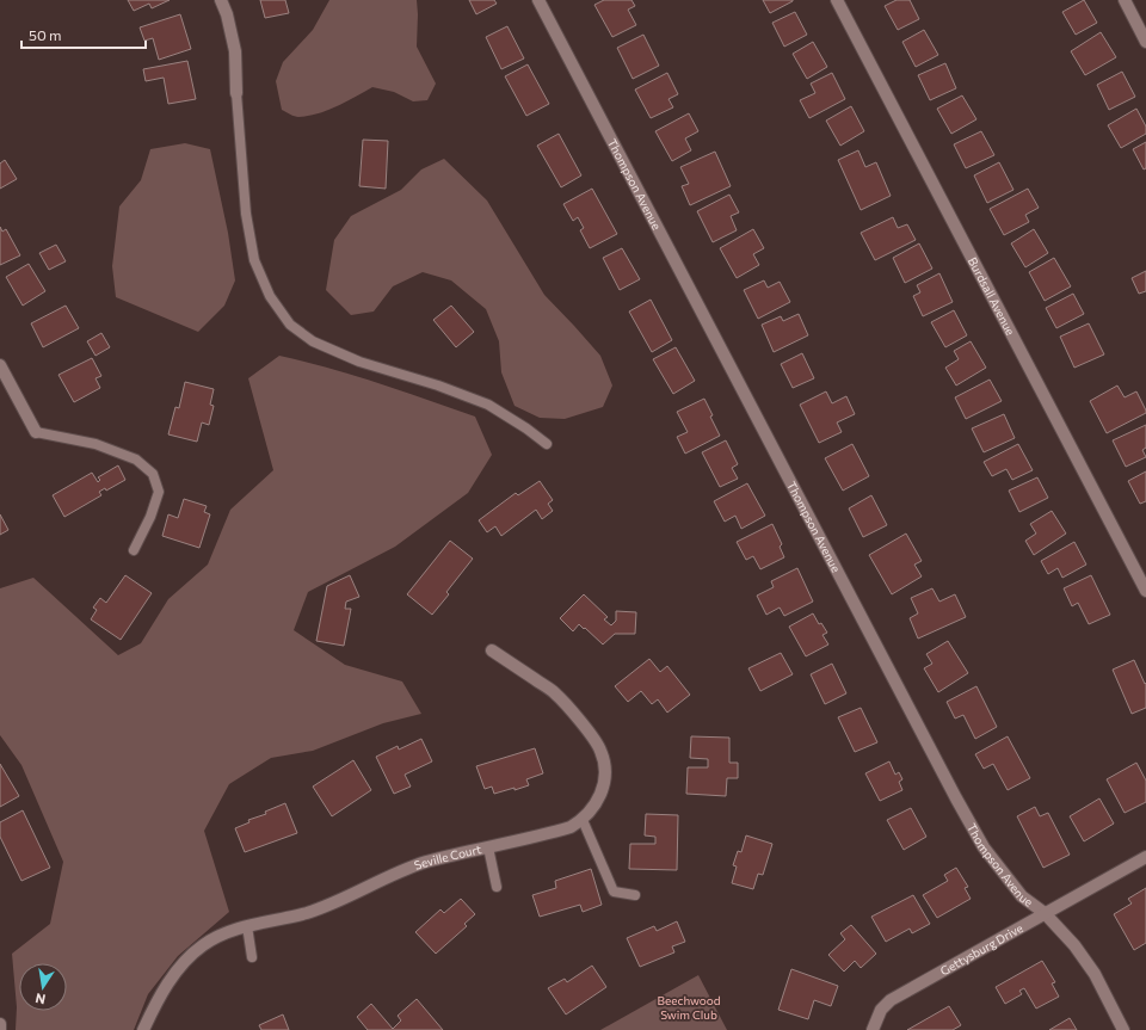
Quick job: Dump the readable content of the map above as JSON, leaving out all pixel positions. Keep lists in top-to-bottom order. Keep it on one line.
{"streets":{"street":["Thompson Avenue","Burdsall Avenue","Seville Court","Gettysburg Drive"]},"crossings":[["Thompson Avenue","Gettysburg Drive"]],"parks":["Beechwood Swim Club"],"scale_bar":"50 m","north":"bottom"}
